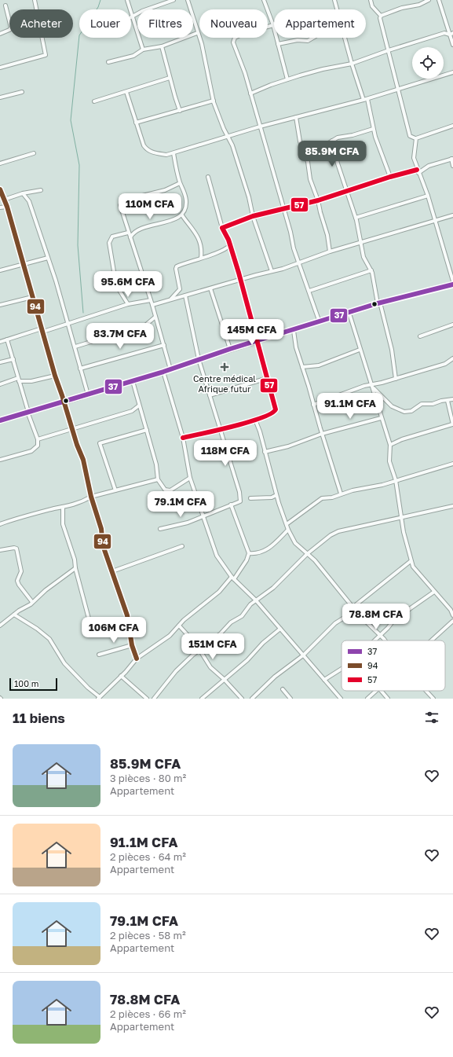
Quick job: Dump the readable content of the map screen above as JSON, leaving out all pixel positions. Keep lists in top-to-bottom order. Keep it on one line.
{"places":{"health":["Centre médical Afrique futur"]},"lines":["transit line 57","transit line 94","transit line 37"],"legend":["37","94","57"],"scale_bar":"100 m","page":{"chip":["Acheter","Louer","Filtres","Nouveau","Appartement"],"price":["85.9M CFA","110M CFA","95.6M CFA","145M CFA","83.7M CFA","91.1M CFA","118M CFA","79.1M CFA","78.8M CFA","106M CFA","151M CFA"],"scale":"100 m","heading":"11 biens","list":[{"name":"85.9M CFA","note":"3 pièces · 80 m² · Appartement"},{"name":"91.1M CFA","note":"2 pièces · 64 m² · Appartement"},{"name":"79.1M CFA","note":"2 pièces · 58 m² · Appartement"},{"name":"78.8M CFA","note":"2 pièces · 66 m² · Appartement"}]}}
